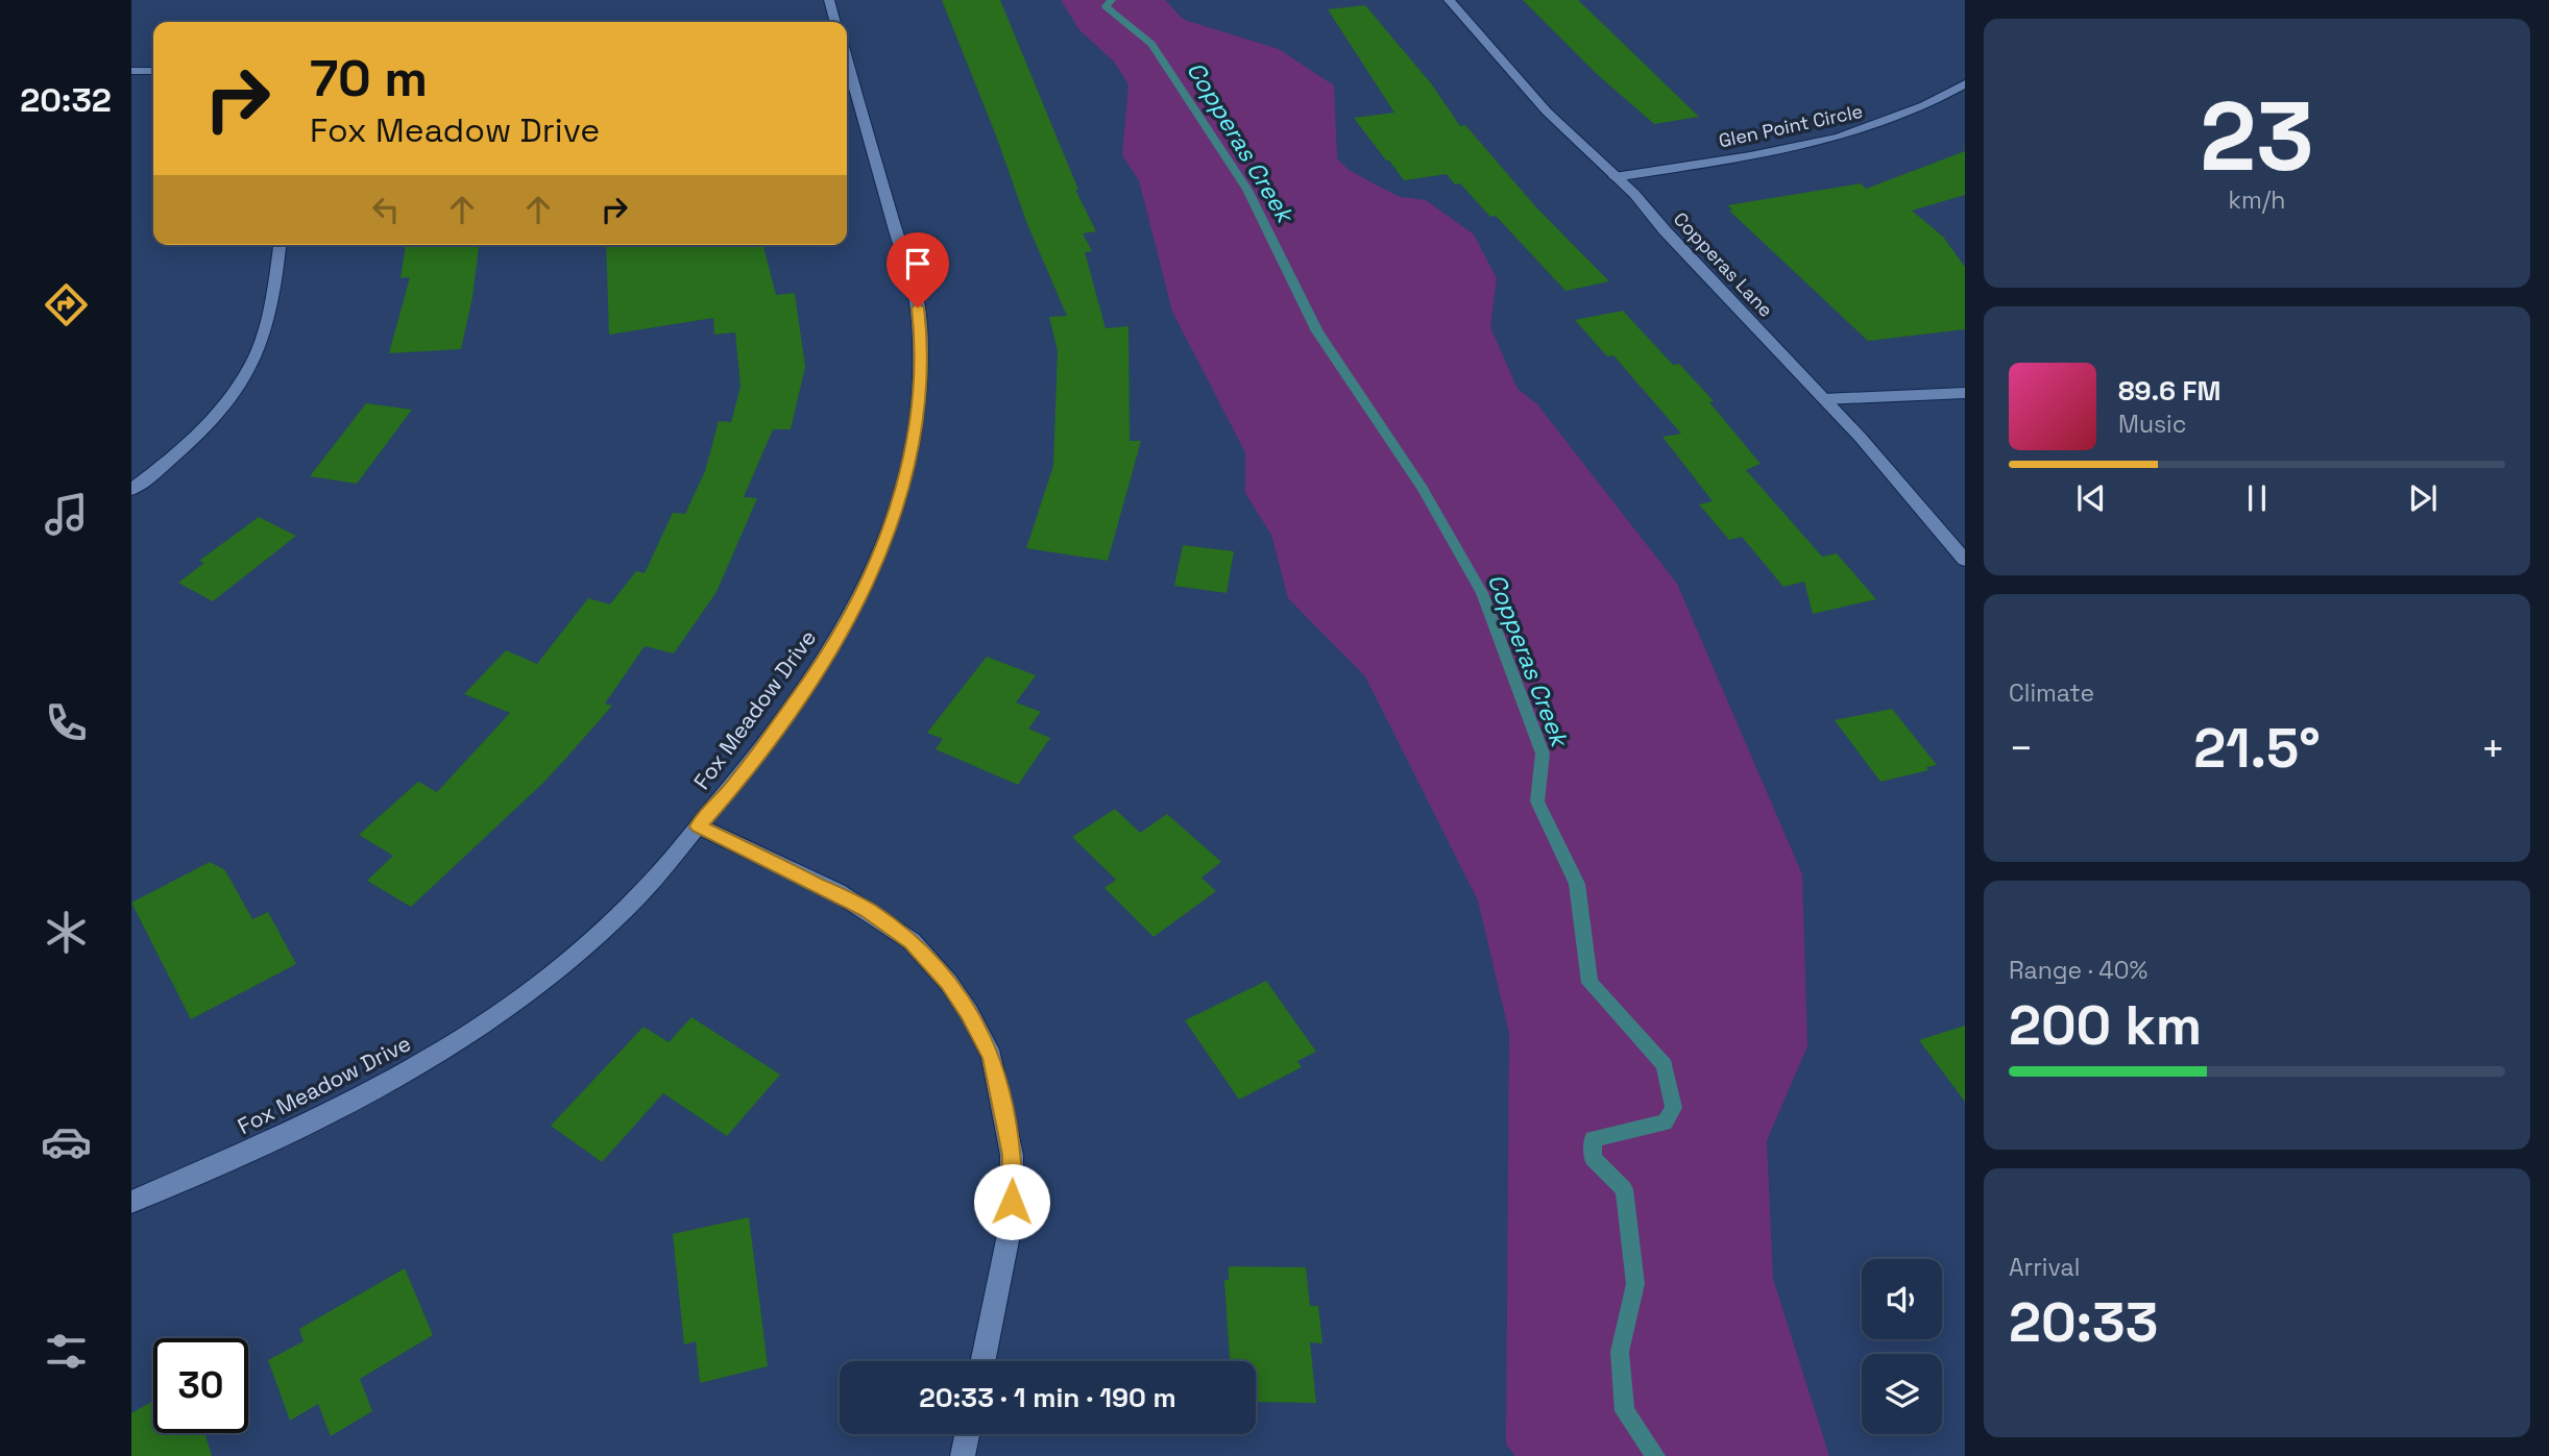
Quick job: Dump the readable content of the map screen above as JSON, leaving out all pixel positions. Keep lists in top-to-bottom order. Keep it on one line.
{"streets":{"street":["Glen Point Circle","Copperas Lane","Fox Meadow Drive"]},"crossings":[["Glen Point Circle","Copperas Lane"]],"water":["Copperas Creek"],"page":{"tabs":"20:32","tile":[["23","km/h"],"Climate",["Range · 40%","200 km"],["Arrival","20:33"]],"turn":["70 m","Fox Meadow Drive"],"song":["89.6 FM","Music"],"heat":["−","21.5°","+"],"limit":"30","trip":"20:33 · 1 min · 190 m"}}
